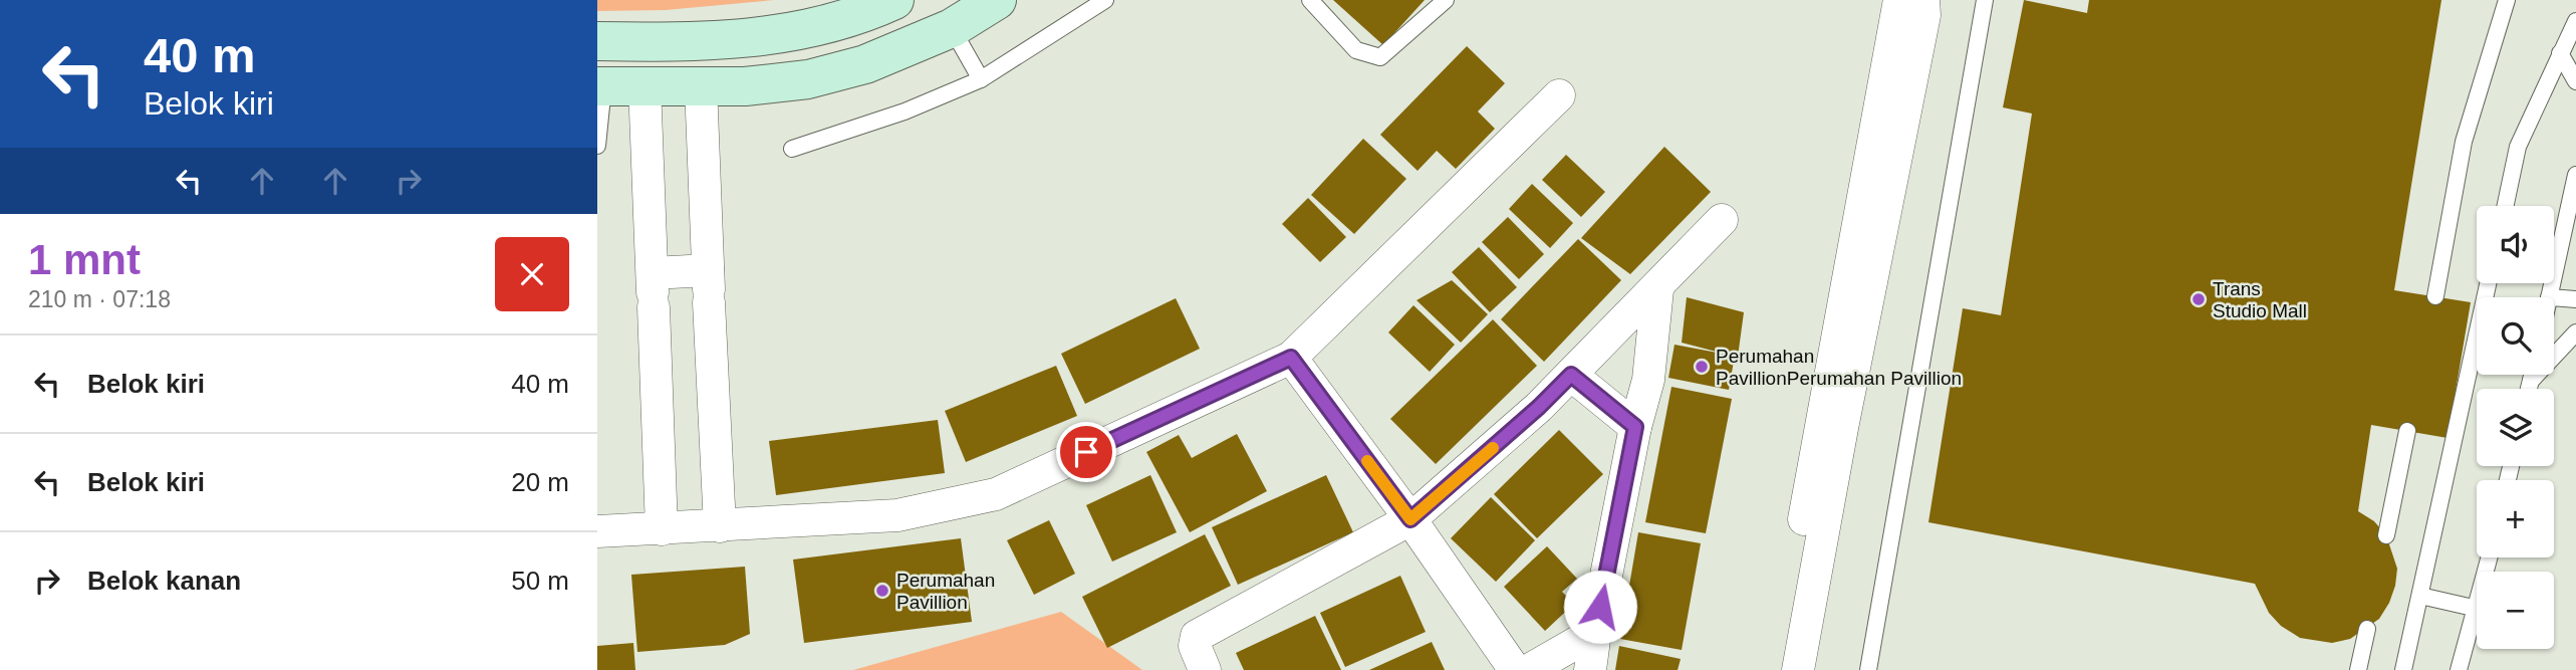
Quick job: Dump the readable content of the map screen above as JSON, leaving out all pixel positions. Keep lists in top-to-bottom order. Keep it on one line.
{"places":["Trans Studio Mall","Perumahan PavillionPerumahan Pavillion","Perumahan Pavillion"],"page":{"turn":["40 m","Belok kiri"],"map_buttons":["+","−"],"heading":["1 mnt","210 m · 07:18"],"list":[{"name":"Belok kiri","value":"40 m"},{"name":"Belok kiri","value":"20 m"},{"name":"Belok kanan","value":"50 m"}]}}
